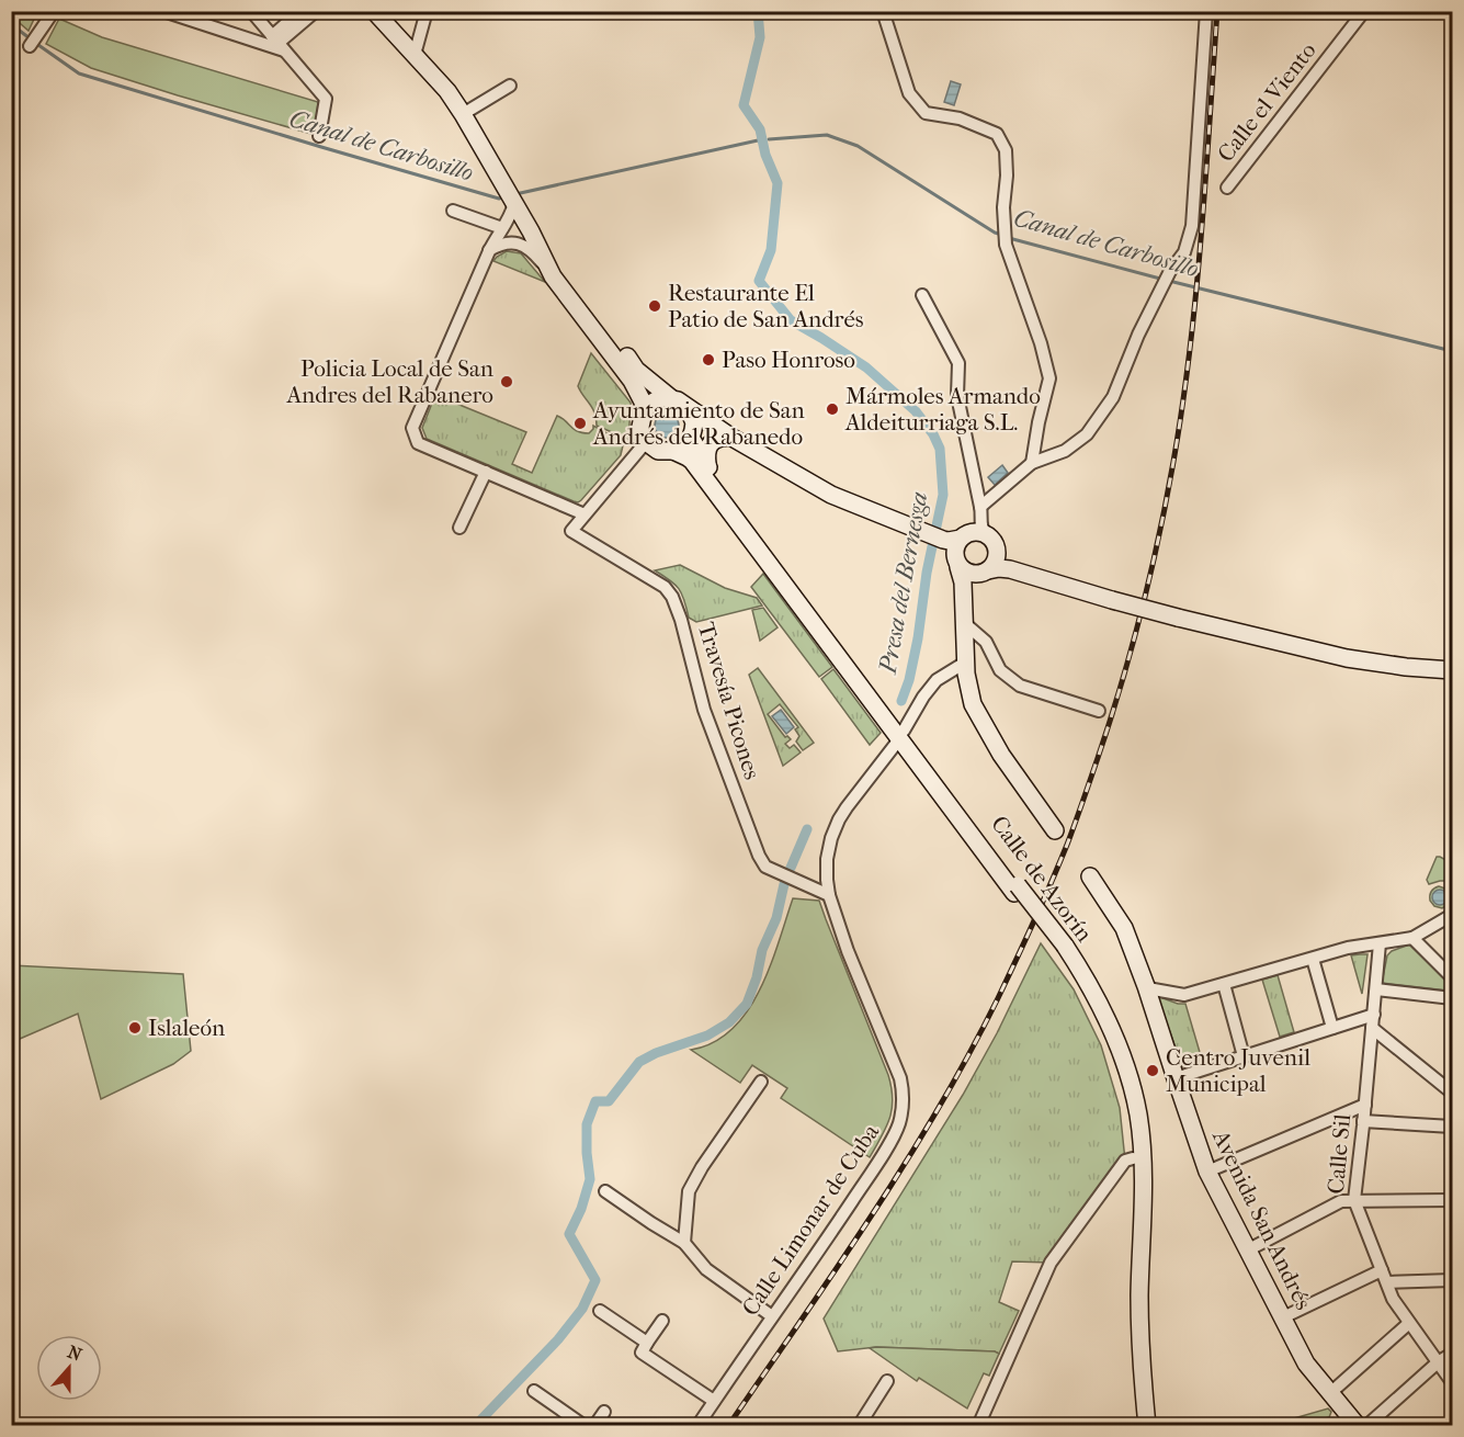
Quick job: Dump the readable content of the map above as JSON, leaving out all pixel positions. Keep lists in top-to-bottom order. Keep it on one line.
{"streets":{"main road":["Calle de Azorín","Avenida San Andrés"],"street":["Calle el Viento","Travesía Picones","Calle Sil","Calle Limonar de Cuba"]},"crossings":[["Travesía Picones","Calle Limonar de Cuba"],["Calle de Azorín","Calle Limonar de Cuba"]],"water":["Canal de Carbosillo","Presa del Bernesga"],"places":["Restaurante El Patio de San Andrés","Paso Honroso","Policia Local de San Andres del Rabanero","Mármoles Armando Aldeiturriaga S.L.","Ayuntamiento de San Andrés del Rabanedo","Islaleón","Centro Juvenil Municipal"],"north":"top"}
